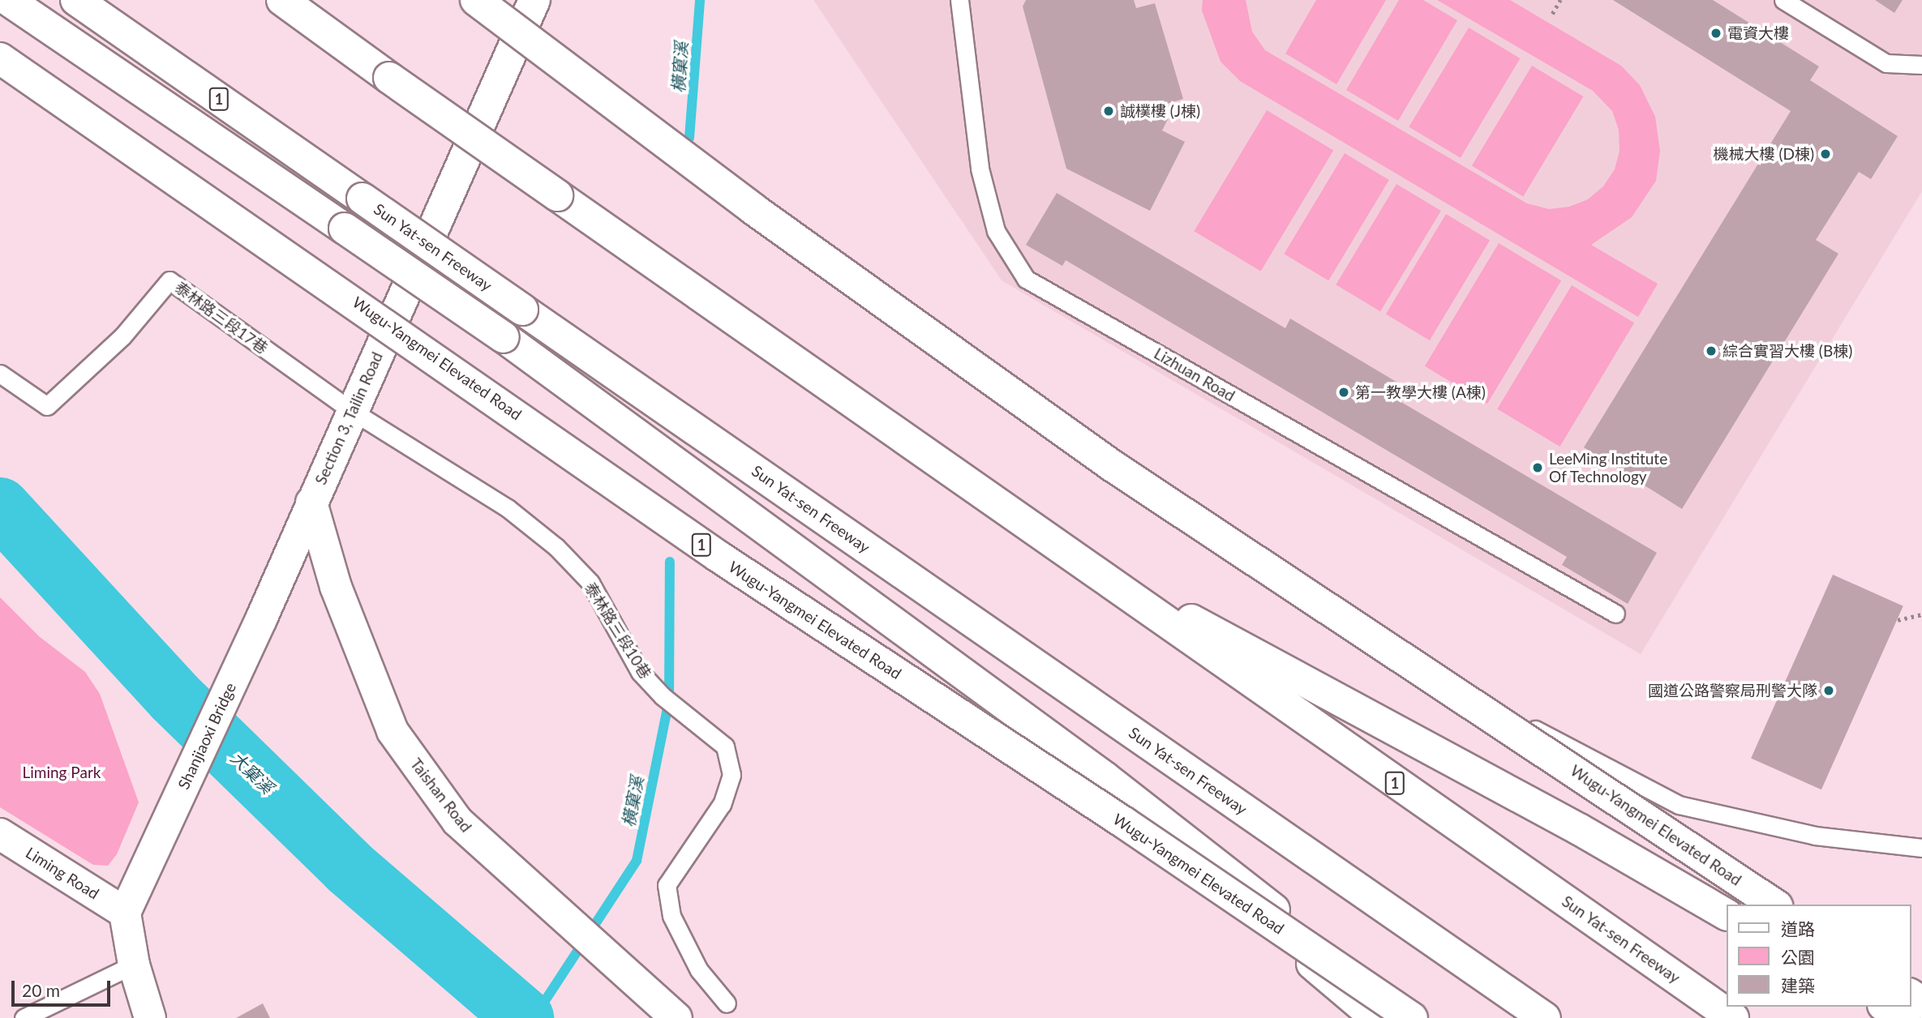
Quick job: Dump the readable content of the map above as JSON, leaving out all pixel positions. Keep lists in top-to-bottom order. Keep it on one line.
{"streets":{"main road":["1","Sun Yat-sen Freeway","Wugu-Yangmei Elevated Road","Section 3, Tailin Road","Shanjiaoxi Bridge","Taishan Road","Liming Road"],"lane":["泰林路三段17巷","Lizhuan Road","泰林路三段10巷"]},"crossings":[["泰林路三段17巷","Section 3, Tailin Road"],["泰林路三段17巷","泰林路三段10巷"],["Section 3, Tailin Road","泰林路三段10巷"],["Section 3, Tailin Road","Shanjiaoxi Bridge"],["Section 3, Tailin Road","Taishan Road"],["Shanjiaoxi Bridge","Liming Road"]],"water":["橫窠溪","大窠溪"],"parks":["Liming Park"],"places":["電資大樓","誠樸樓 (J棟)","機械大樓 (D棟)","綜合實習大樓 (B棟)","第一教學大樓 (A棟)","LeeMing Institute Of Technology","國道公路警察局刑警大隊"],"legend":["道路","公園","建築"],"scale_bar":"20 m"}
